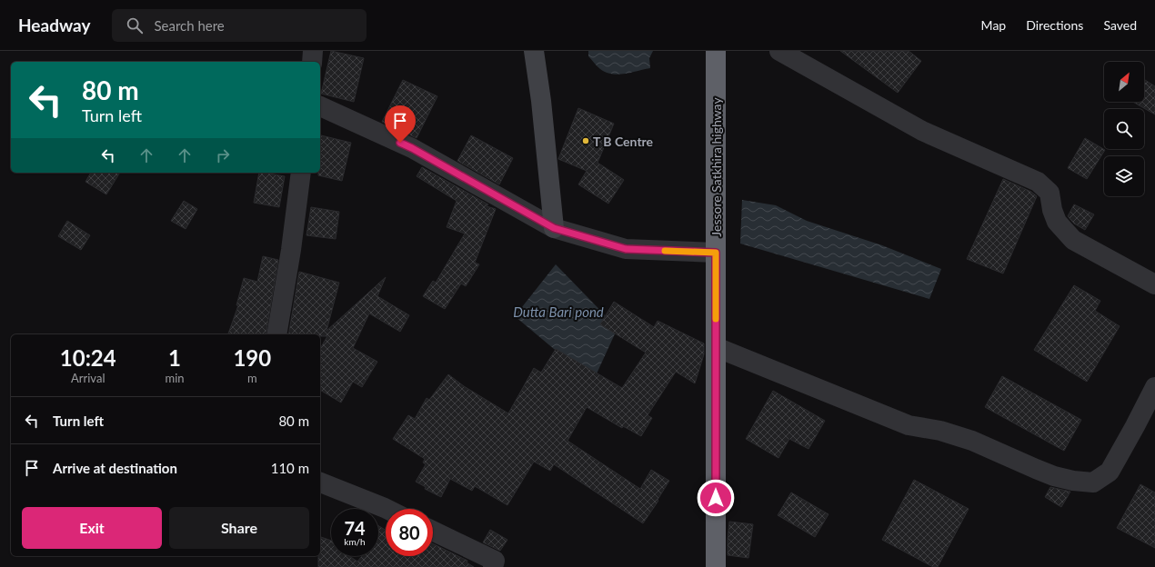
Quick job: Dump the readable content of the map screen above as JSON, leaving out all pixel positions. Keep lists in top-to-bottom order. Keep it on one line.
{"streets":{"highway":["Jessore Satkhira highway"]},"water":["Dutta Bari pond"],"places":["T B Centre"],"north":"top right","page":{"header":"Headway","search":"Search here","nav":["Map","Directions","Saved"],"turn":["80 m","Turn left"],"eta":["10:24","Arrival","1","min","190","m"],"list":[{"name":"Turn left","value":"80 m"},{"name":"Arrive at destination","value":"110 m"}],"buttons":["Exit","Share"],"speed":"74 km/h","limit":"80"}}
